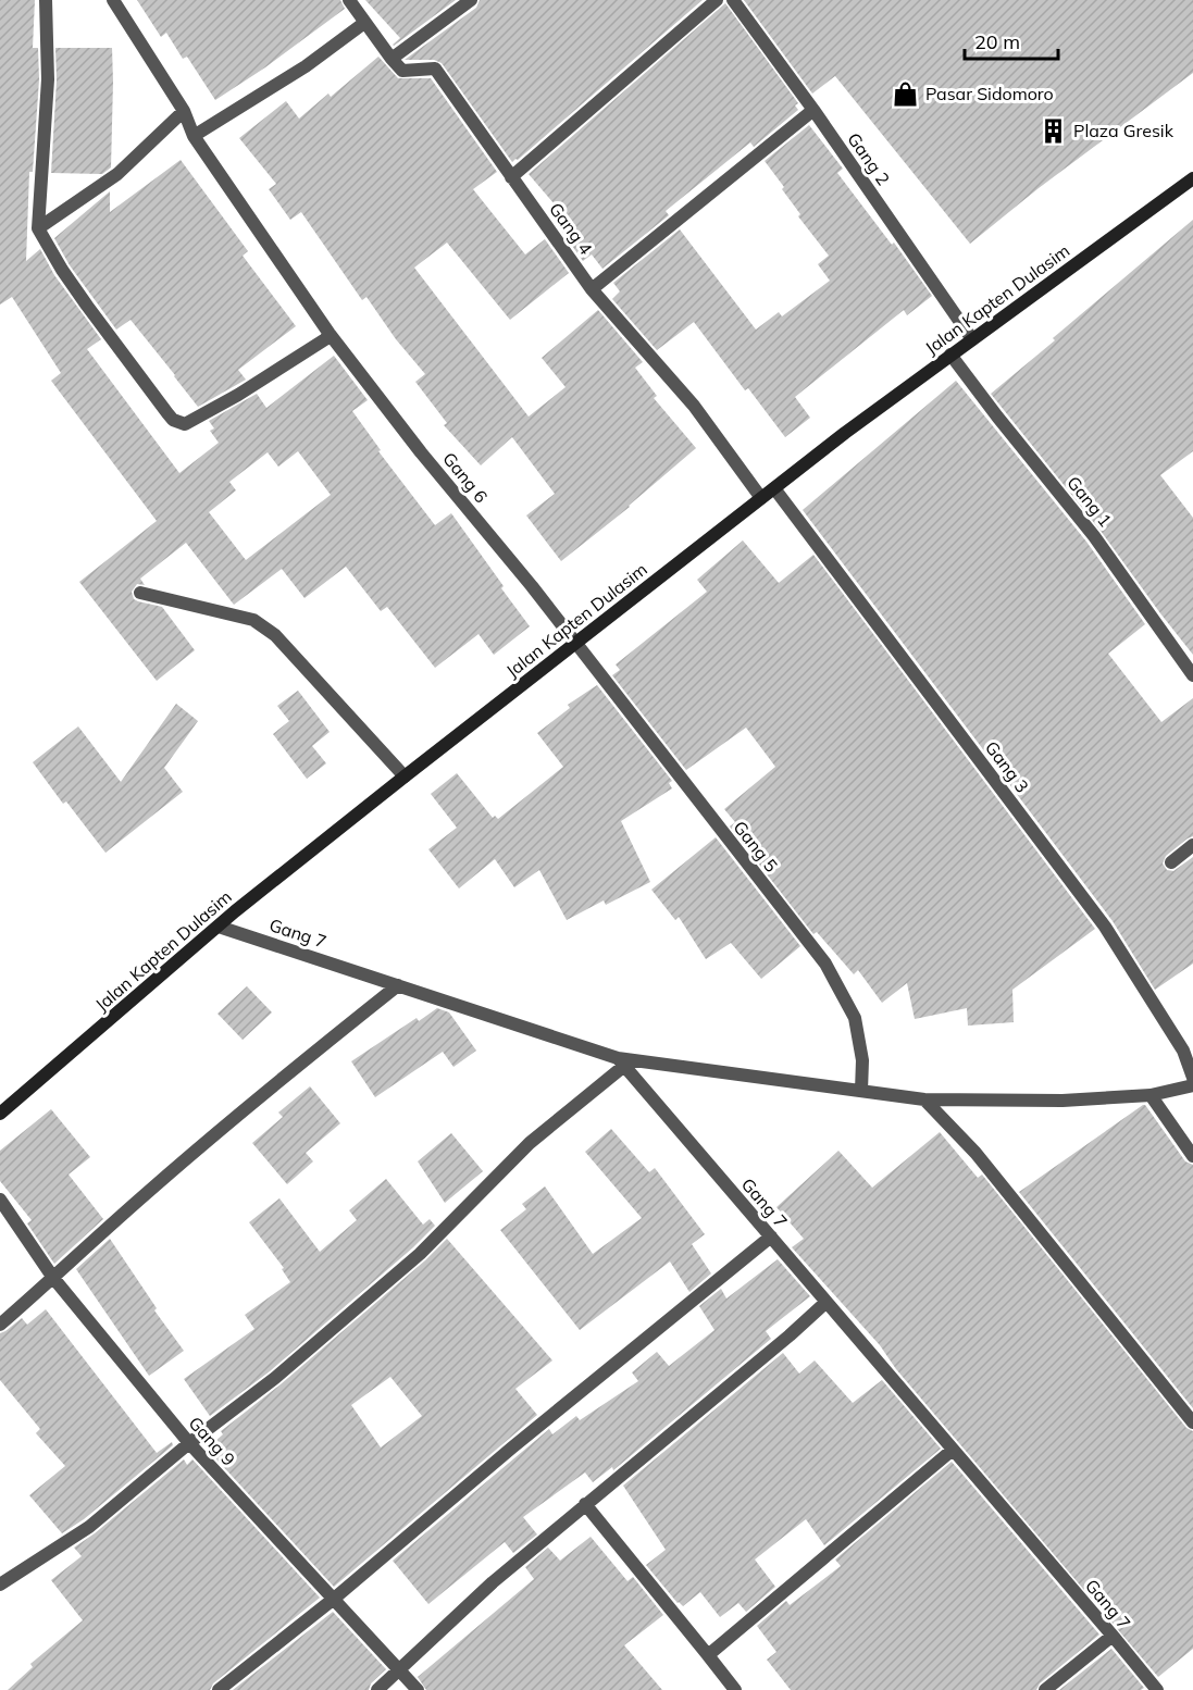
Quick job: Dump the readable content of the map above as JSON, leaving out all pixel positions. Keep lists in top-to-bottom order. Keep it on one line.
{"streets":{"main road":["Jalan Kapten Dulasim"],"street":["Gang 2","Gang 4","Gang 6","Gang 1","Gang 3","Gang 5","Gang 7","Gang 9"]},"crossings":[["Gang 2","Jalan Kapten Dulasim"],["Gang 4","Jalan Kapten Dulasim"],["Jalan Kapten Dulasim","Gang 6"],["Jalan Kapten Dulasim","Gang 1"],["Jalan Kapten Dulasim","Gang 3"],["Jalan Kapten Dulasim","Gang 5"],["Jalan Kapten Dulasim","Gang 7"],["Gang 6","Gang 5"]],"places":{"shop":["Pasar Sidomoro"],"building":["Plaza Gresik"]},"scale_bar":"20 m"}
